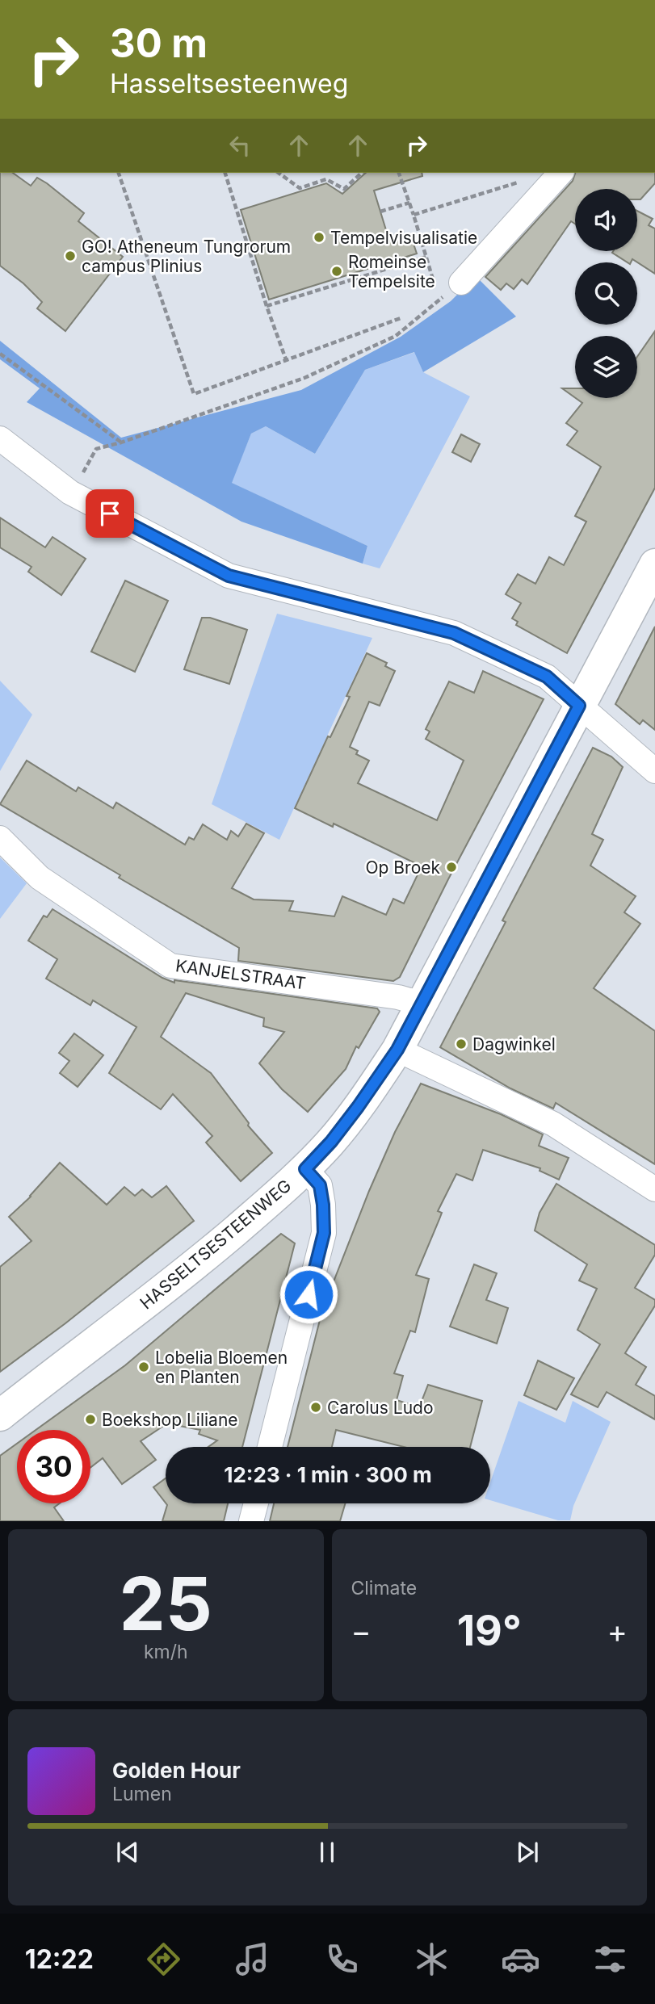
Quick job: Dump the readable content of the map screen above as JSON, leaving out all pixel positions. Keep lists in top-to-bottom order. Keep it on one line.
{"streets":{"main road":["HASSELTSESTEENWEG"],"street":["KANJELSTRAAT"]},"crossings":[["KANJELSTRAAT","HASSELTSESTEENWEG"]],"places":["Tempelvisualisatie","GO! Atheneum Tungrorum campus Plinius","Romeinse Tempelsite","Op Broek","Dagwinkel","Lobelia Bloemen en Planten","Carolus Ludo","Boekshop Liliane"],"page":{"turn":["30 m","Hasseltsesteenweg"],"limit":"30","trip":"12:23 · 1 min · 300 m","tile":[["25","km/h"],"Climate"],"heat":["−","19°","+"],"song":["Golden Hour","Lumen"],"tabs":"12:22"}}
